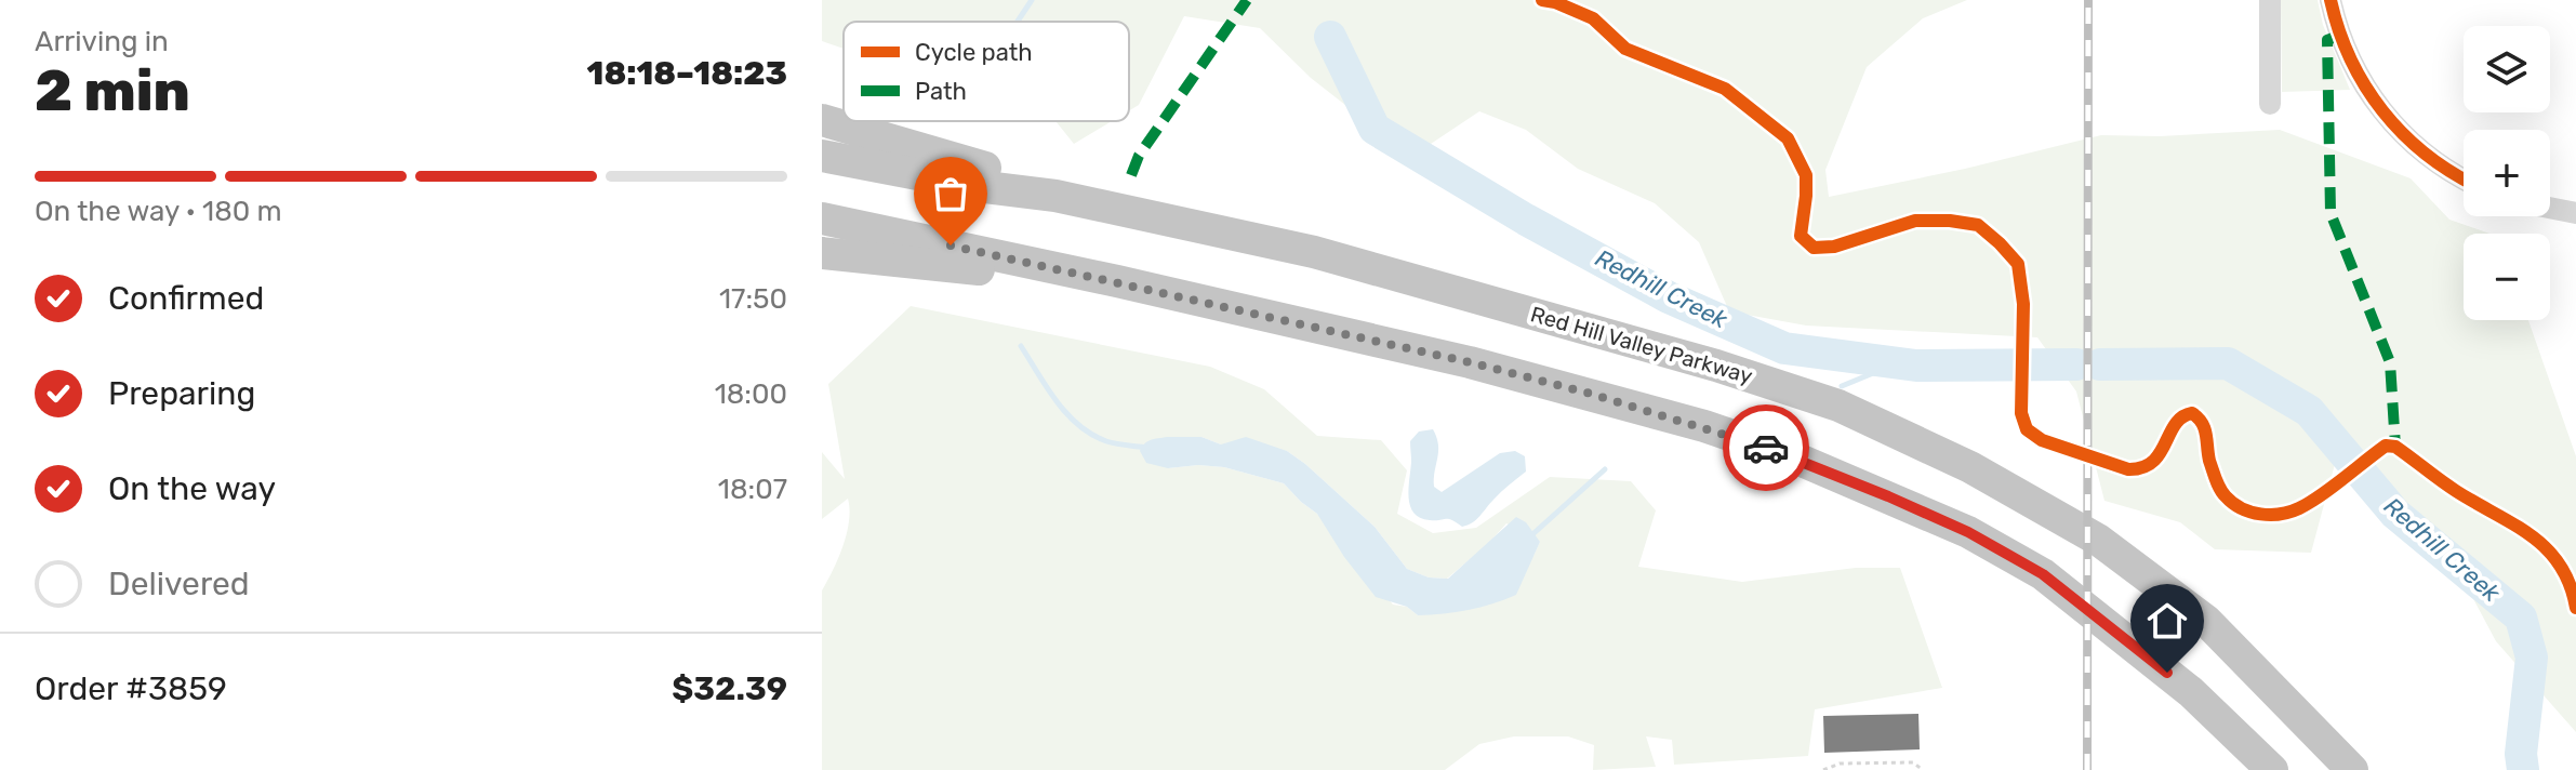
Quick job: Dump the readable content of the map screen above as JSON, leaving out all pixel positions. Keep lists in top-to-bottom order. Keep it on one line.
{"streets":{"highway":["Red Hill Valley Parkway"]},"water":["Redhill Creek"],"legend":["Cycle path","Path"],"page":{"heading":["2 min","Arriving in","18:18–18:23"],"panel":["Order #3859","$32.39"],"map_buttons":["+","−"],"bar":"On the way · 180 m","list":[["Confirmed","17:50"],["Preparing","18:00"],["On the way","18:07"],"Delivered"]}}
